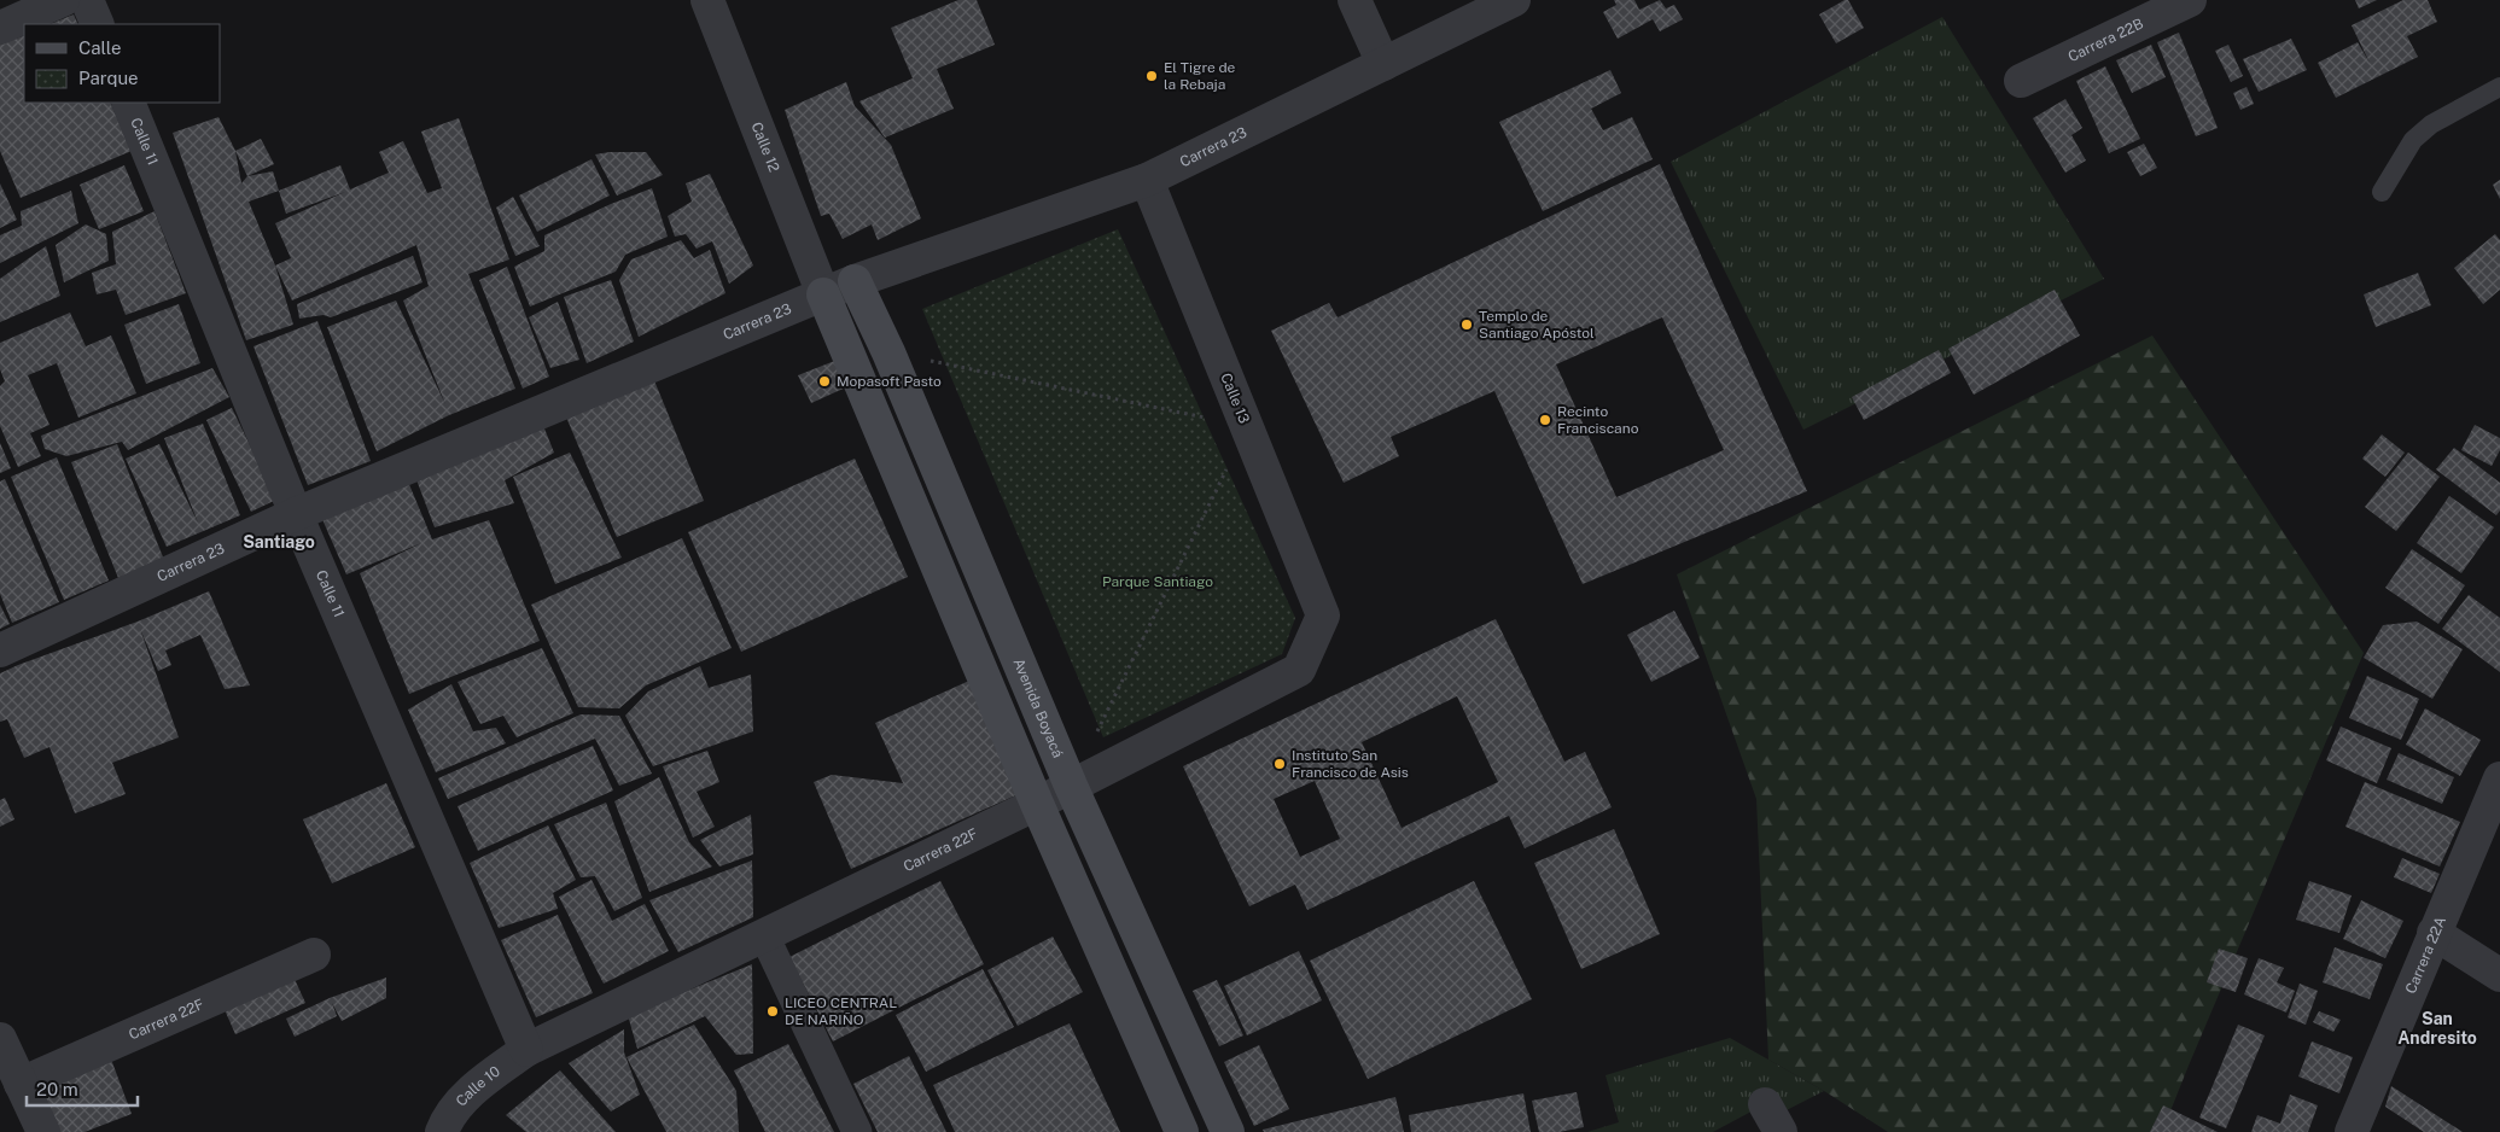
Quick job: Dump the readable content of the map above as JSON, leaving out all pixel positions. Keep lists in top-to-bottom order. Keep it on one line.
{"streets":{"main road":["Avenida Boyacá"],"street":["Carrera 22B","Calle 11","Calle 12","Carrera 23","Calle 13","Carrera 22F","Carrera 22A","Calle 10"]},"crossings":[["Calle 11","Carrera 23"],["Calle 11","Carrera 22F"],["Calle 11","Calle 10"],["Calle 12","Carrera 23"],["Carrera 23","Calle 13"],["Carrera 23","Avenida Boyacá"],["Calle 13","Carrera 22F"],["Avenida Boyacá","Carrera 22F"],["Carrera 22F","Calle 10"]],"districts":["Santiago","San Andresito"],"parks":["Parque Santiago"],"places":["El Tigre de la Rebaja","Templo de Santiago Apóstol","Mopasoft Pasto","Recinto Franciscano","Instituto San Francisco de Asis","LICEO CENTRAL DE NARIÑO"],"legend":["Calle","Parque"],"scale_bar":"20 m"}
